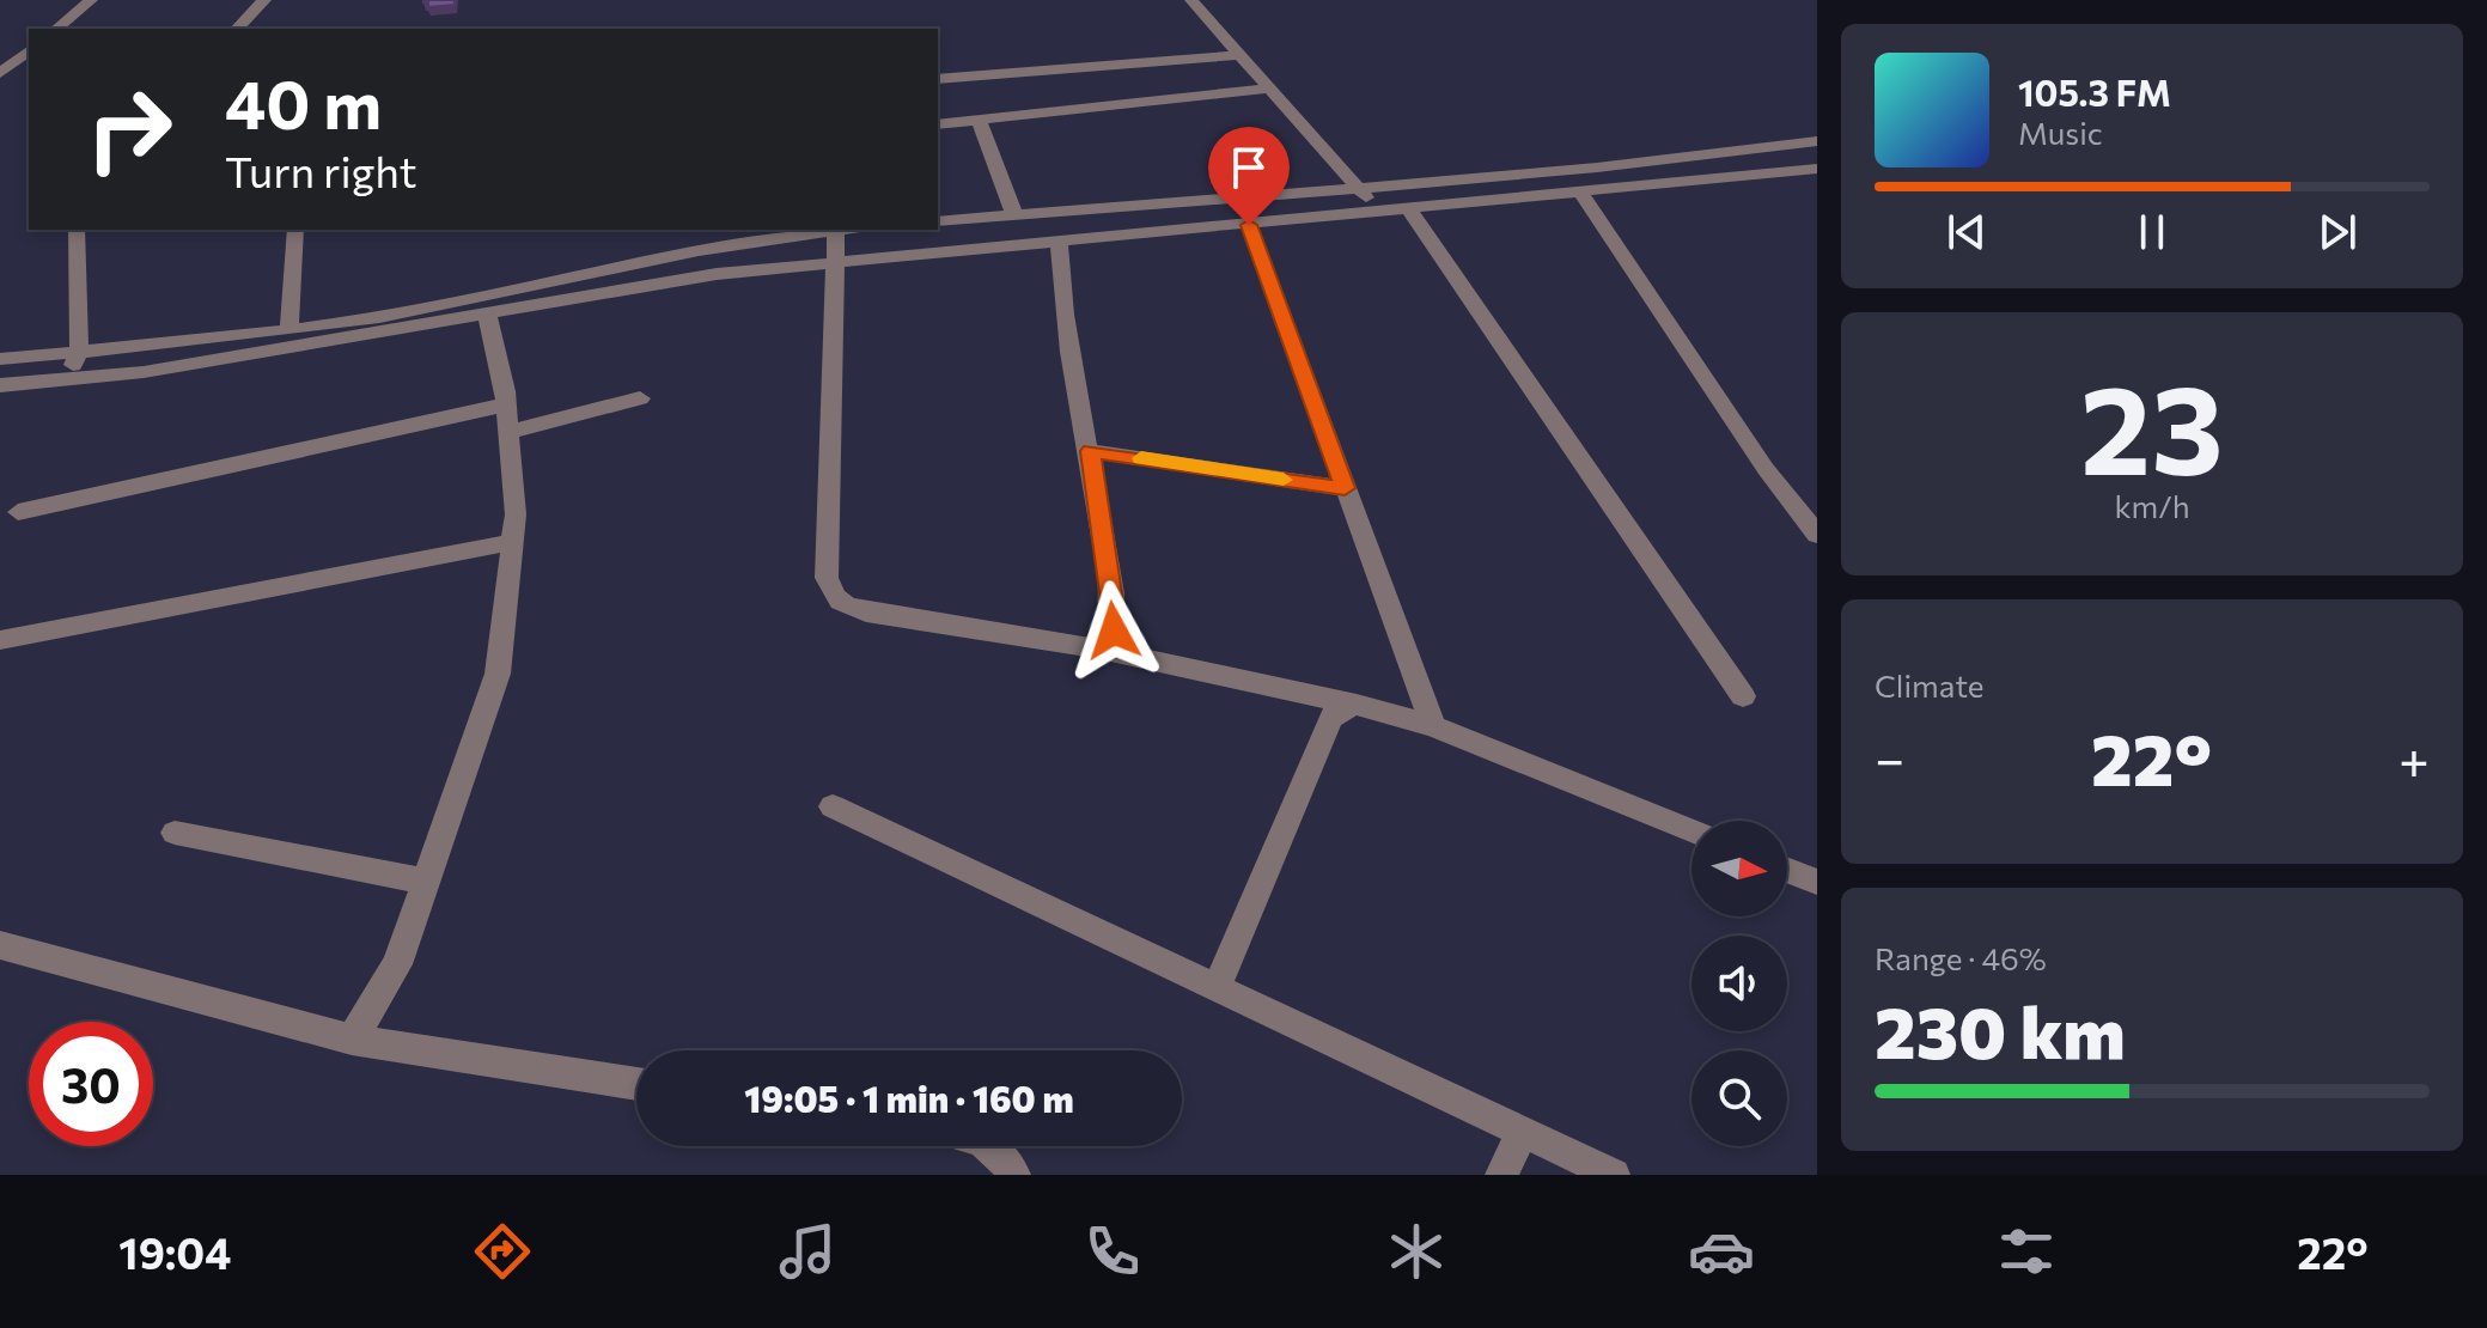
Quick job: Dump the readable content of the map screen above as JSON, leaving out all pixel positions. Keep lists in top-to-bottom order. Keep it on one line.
{"north":"right","page":{"turn":["40 m","Turn right"],"song":["105.3 FM","Music"],"tile":[["23","km/h"],"Climate",["Range · 46%","230 km"]],"heat":["−","22°","+"],"limit":"30","trip":"19:05 · 1 min · 160 m","tabs":["19:04","22°"]}}
